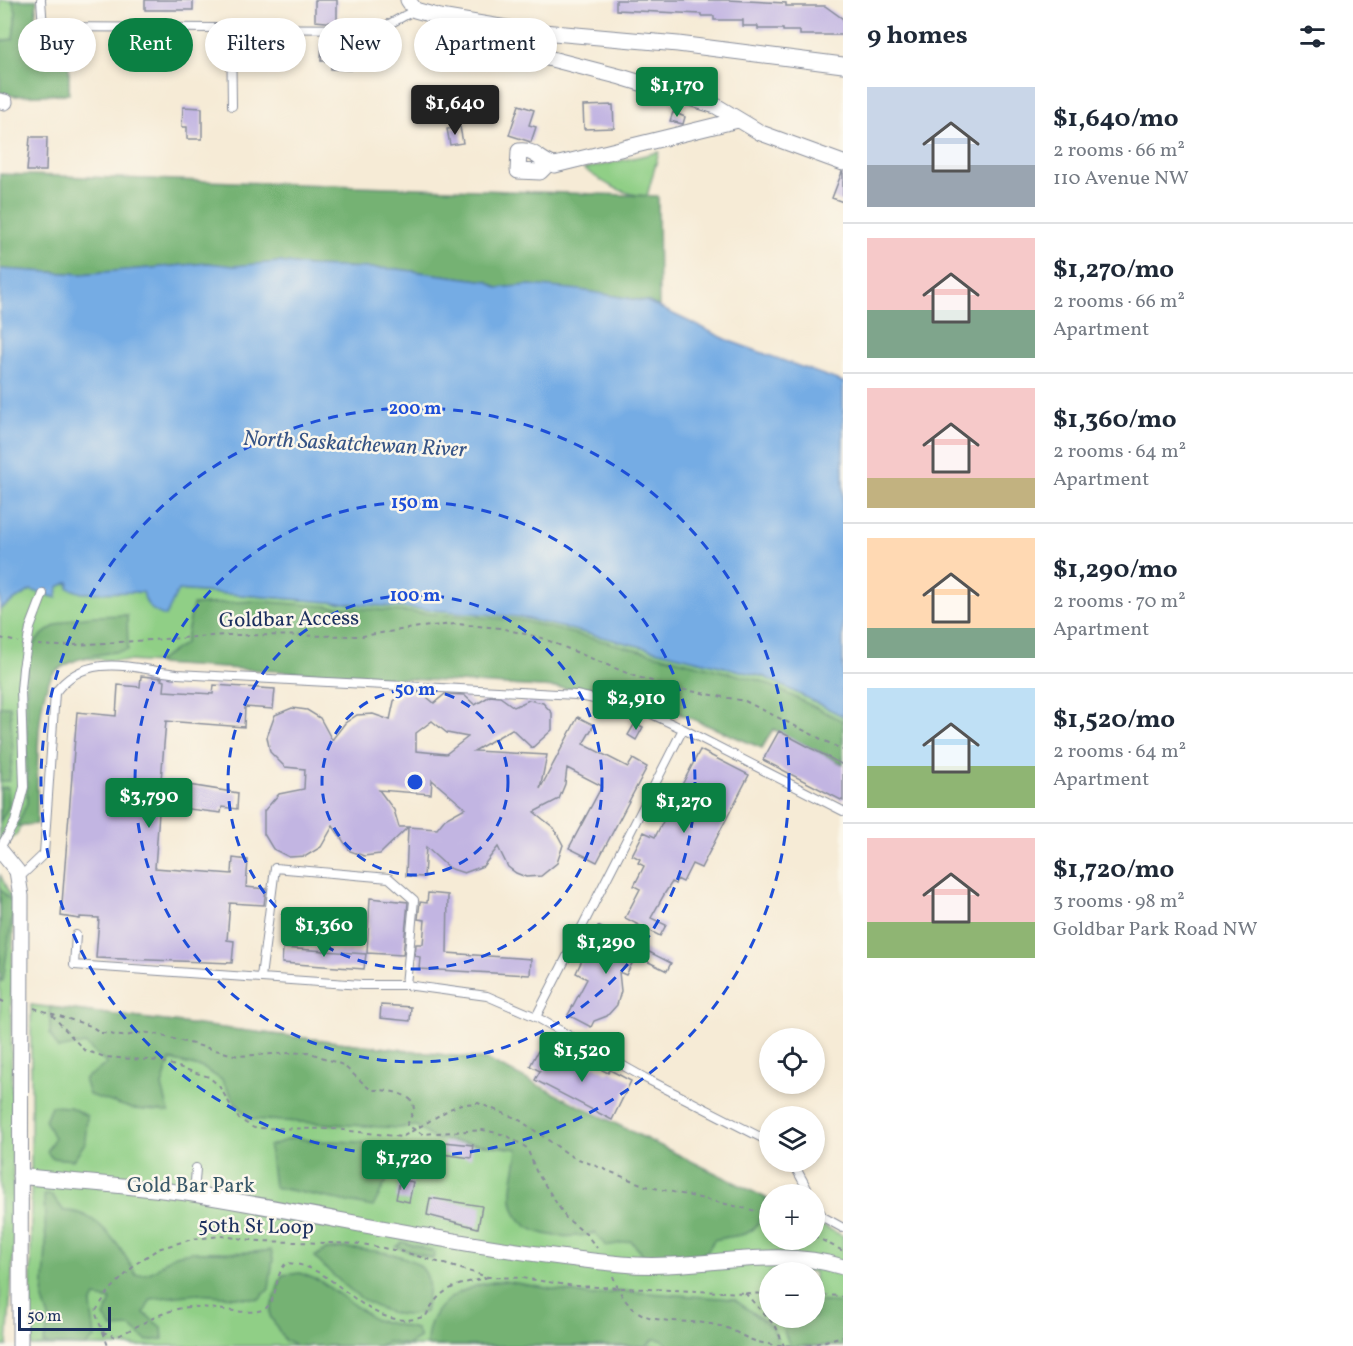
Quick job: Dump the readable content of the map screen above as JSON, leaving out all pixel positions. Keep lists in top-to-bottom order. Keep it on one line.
{"streets":{"path":["Goldbar Access","50th St Loop"]},"water":["North Saskatchewan River"],"parks":["Gold Bar Park"],"scale_bar":"50 m","page":{"heading":"9 homes","chip":["Buy","Rent","Filters","New","Apartment"],"price":["$1,170","$1,640","$2,910","$3,790","$1,270","$1,360","$1,290","$1,520","$1,720"],"list":[{"name":"$1,640/mo","note":"2 rooms · 66 m² · 110 Avenue NW"},{"name":"$1,270/mo","note":"2 rooms · 66 m² · Apartment"},{"name":"$1,360/mo","note":"2 rooms · 64 m² · Apartment"},{"name":"$1,290/mo","note":"2 rooms · 70 m² · Apartment"},{"name":"$1,520/mo","note":"2 rooms · 64 m² · Apartment"},{"name":"$1,720/mo","note":"3 rooms · 98 m² · Goldbar Park Road NW"}],"map_buttons":["+","−"],"scale":"50 m"},"rings":["200 m","150 m","100 m","50 m"]}
